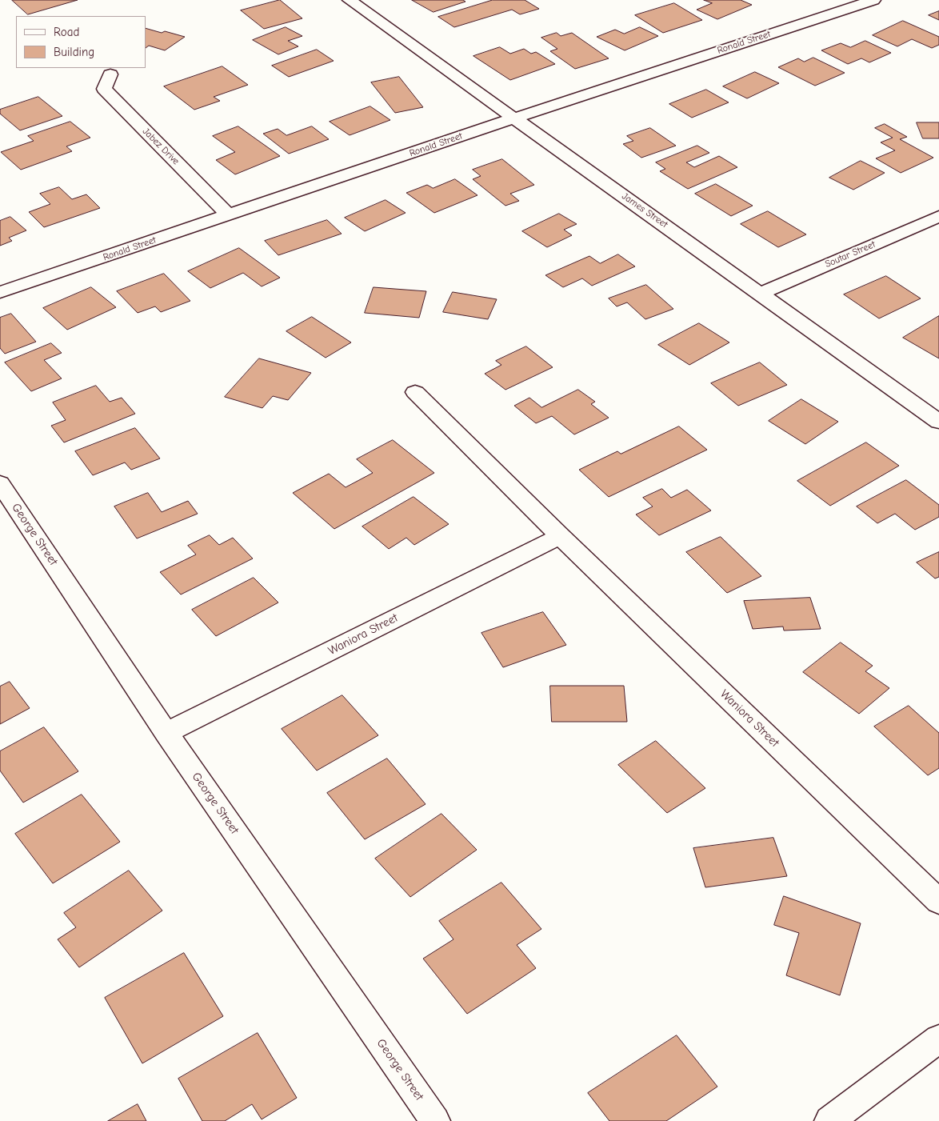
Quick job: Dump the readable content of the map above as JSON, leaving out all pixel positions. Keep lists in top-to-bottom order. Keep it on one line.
{"streets":{"street":["Ronald Street","Jabez Drive","James Street","Soutar Street","George Street","Waniora Street"]},"crossings":[["Ronald Street","Jabez Drive"],["Ronald Street","James Street"],["James Street","Soutar Street"],["George Street","Waniora Street"]],"legend":["Road","Building"]}
